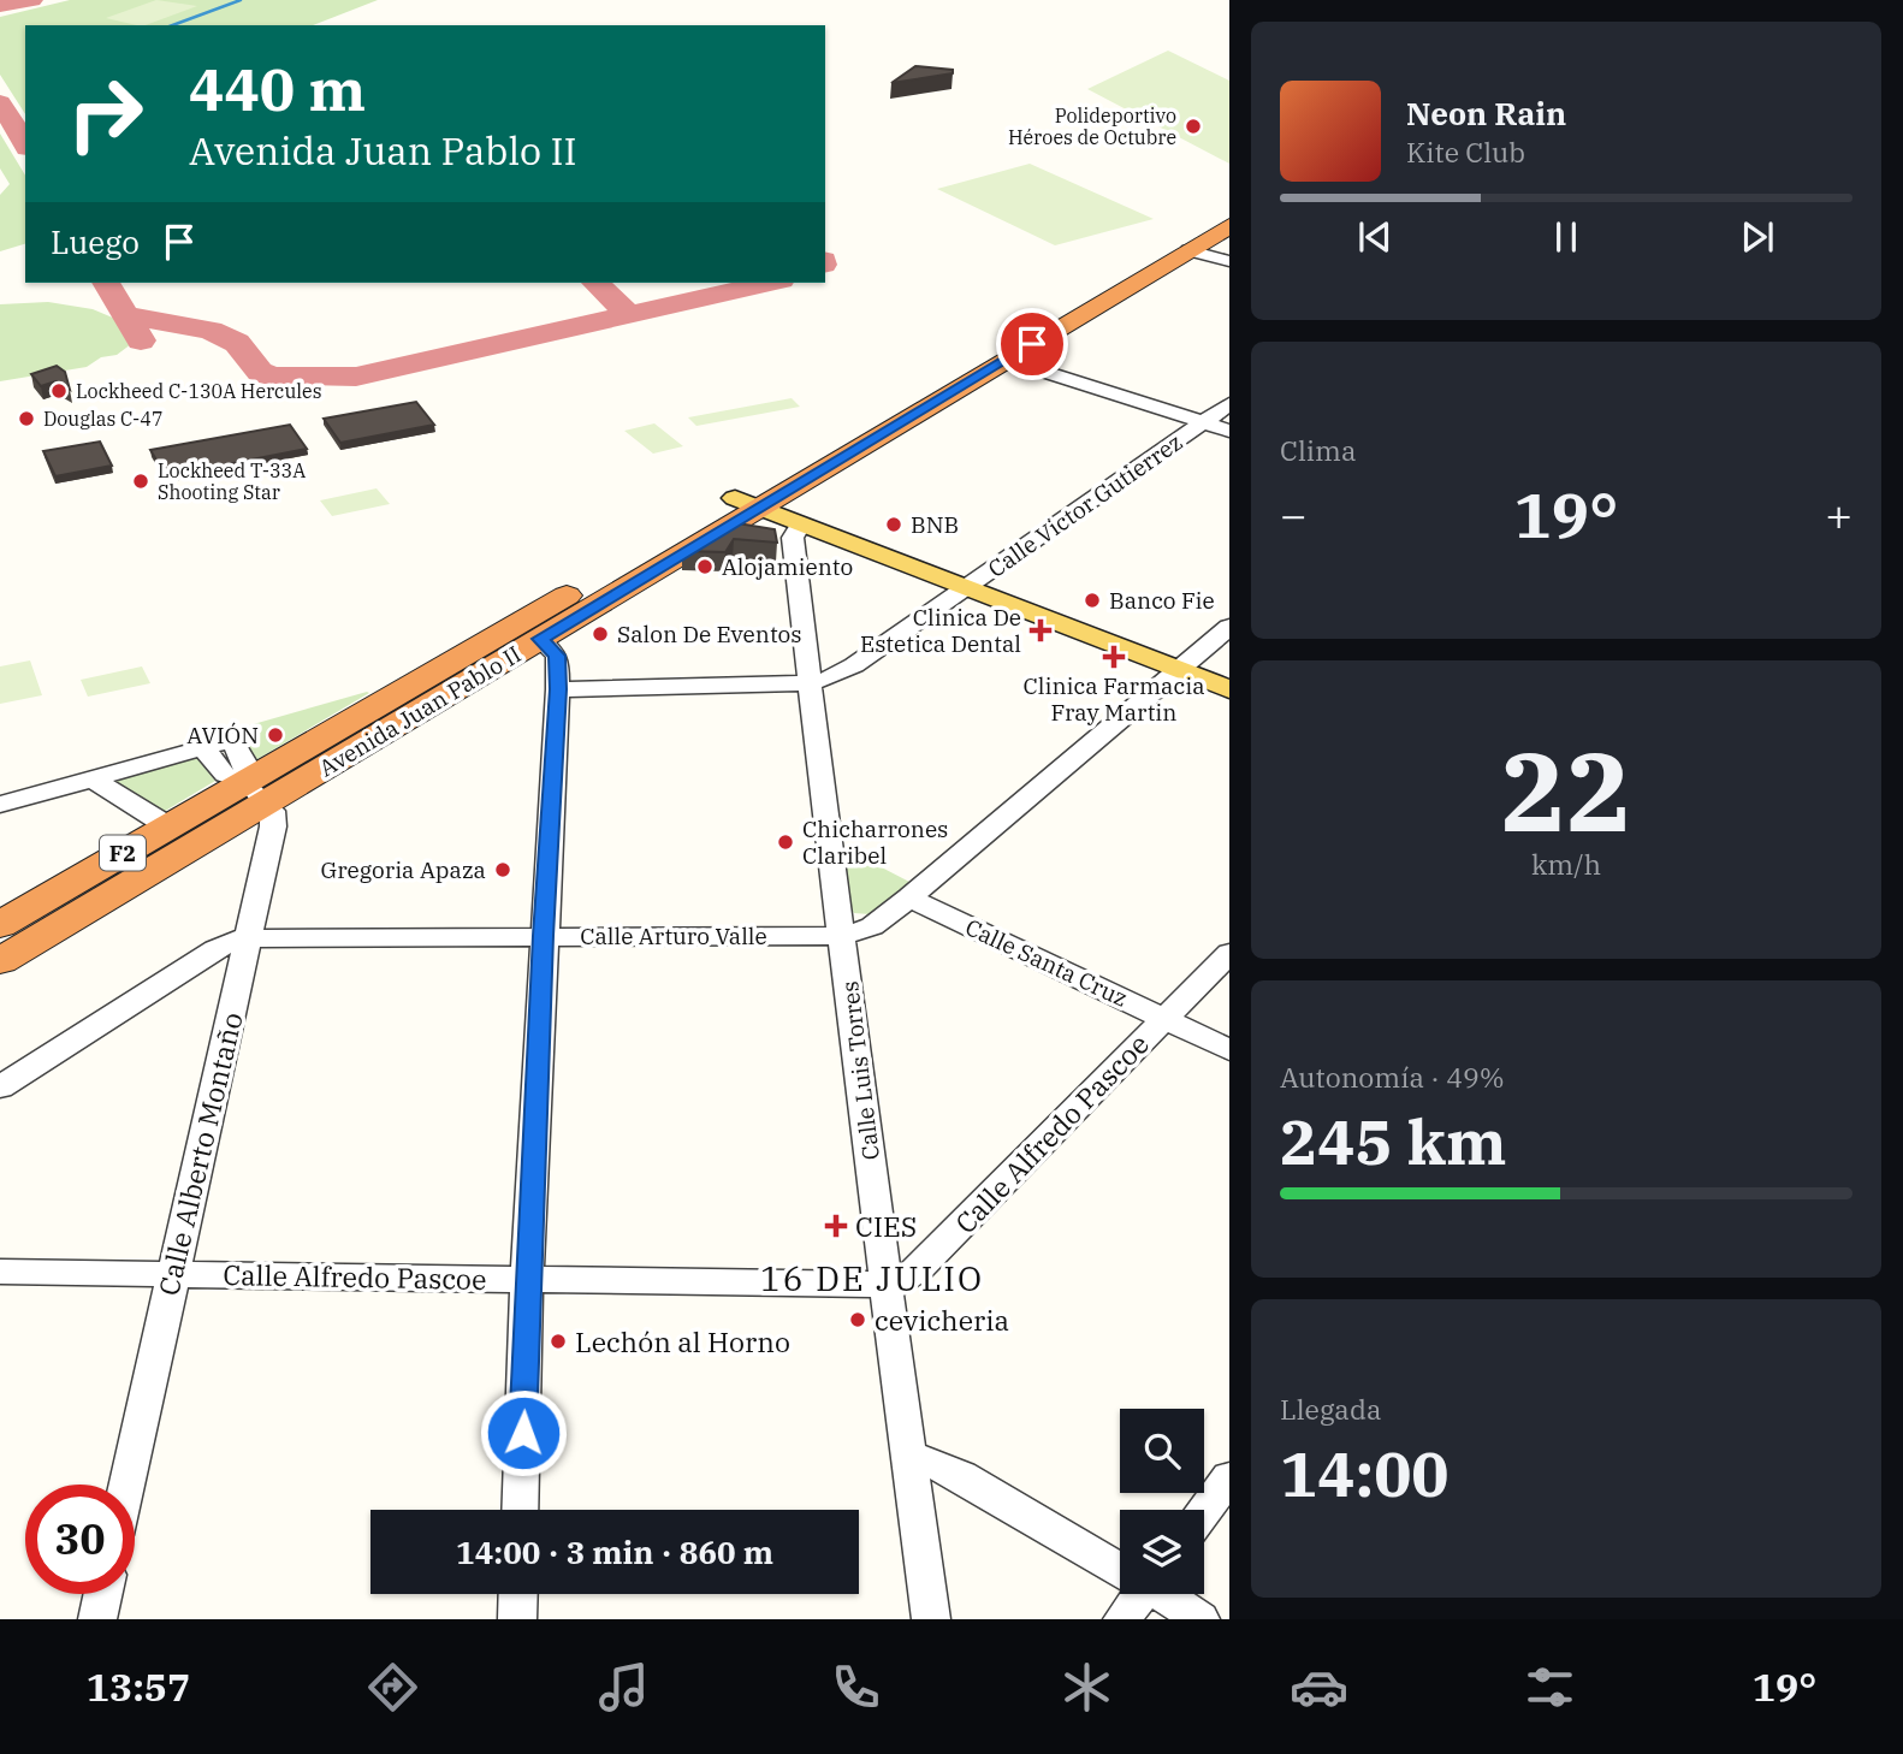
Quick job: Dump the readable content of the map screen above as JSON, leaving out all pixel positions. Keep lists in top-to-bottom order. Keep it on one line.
{"streets":{"highway":["Avenida Juan Pablo II","F2"],"street":["Calle Victor Gutierrez","Calle Arturo Valle","Calle Santa Cruz","Calle Luis Torres","Calle Alfredo Pascoe","Calle Alberto Montaño"]},"crossings":[["Calle Victor Gutierrez","Calle Luis Torres"],["Avenida Juan Pablo II","Calle Alberto Montaño"],["Calle Arturo Valle","Calle Santa Cruz"],["Calle Arturo Valle","Calle Luis Torres"],["Calle Arturo Valle","Calle Alberto Montaño"],["Calle Santa Cruz","Calle Alfredo Pascoe"],["Calle Luis Torres","Calle Alfredo Pascoe"],["Calle Alfredo Pascoe","Calle Alberto Montaño"]],"districts":["16 DE JULIO"],"places":{"other":["Polideportivo Héroes de Octubre","Lockheed C-130A Hercules","Douglas C-47","Lockheed T-33A Shooting Star","BNB","Alojamiento","Banco Fie","Salon De Eventos","AVIÓN","Chicharrones Claribel","Gregoria Apaza","cevicheria","Lechón al Horno"],"health":["Clinica De Estetica Dental","Clinica Farmacia Fray Martin","CIES"]},"page":{"turn":["440 m","Avenida Juan Pablo II"],"song":["Neon Rain","Kite Club"],"then":"Luego","tile":["Clima",["22","km/h"],["Autonomía · 49%","245 km"],["Llegada","14:00"]],"heat":["−","19°","+"],"limit":"30","trip":"14:00 · 3 min · 860 m","tabs":["13:57","19°"]}}
